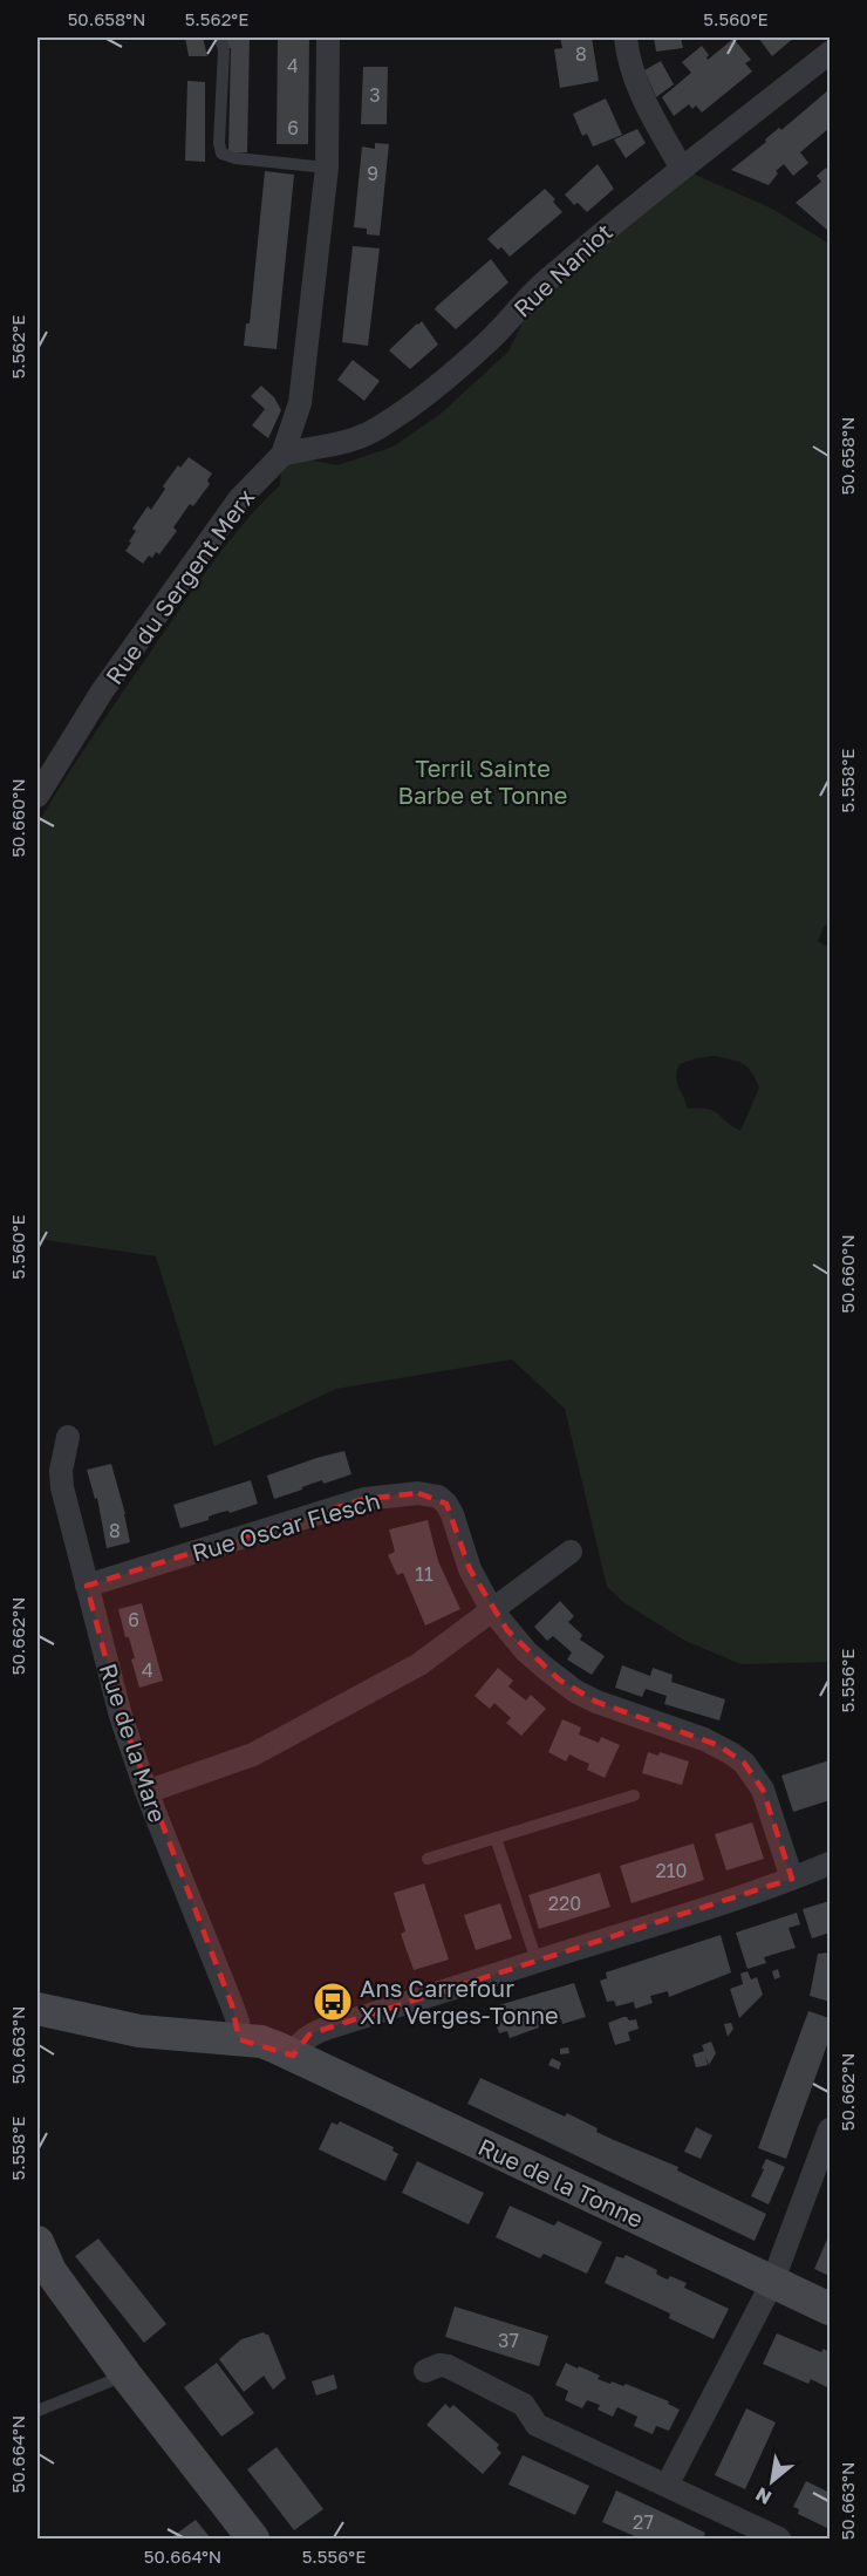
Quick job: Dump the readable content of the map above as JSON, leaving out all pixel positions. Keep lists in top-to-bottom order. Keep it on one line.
{"streets":{"street":["Rue Naniot","Rue du Sergent Merx","Rue Oscar Flesch","Rue de la Mare","Rue de la Tonne"]},"crossings":[["Rue Naniot","Rue du Sergent Merx"],["Rue Oscar Flesch","Rue de la Mare"],["Rue de la Mare","Rue de la Tonne"]],"parks":["Terril Sainte Barbe et Tonne"],"places":{"bus stop":["Ans Carrefour XIV Verges-Tonne"]},"house_numbers":["8","4","3","6","9","8","11","6","4","210","220","37","27"],"north":"bottom left","coordinates":["50.658°N","5.562°E","5.560°E","5.558°E","50.660°N","50.662°N","5.556°E","50.663°N","50.664°N"]}
